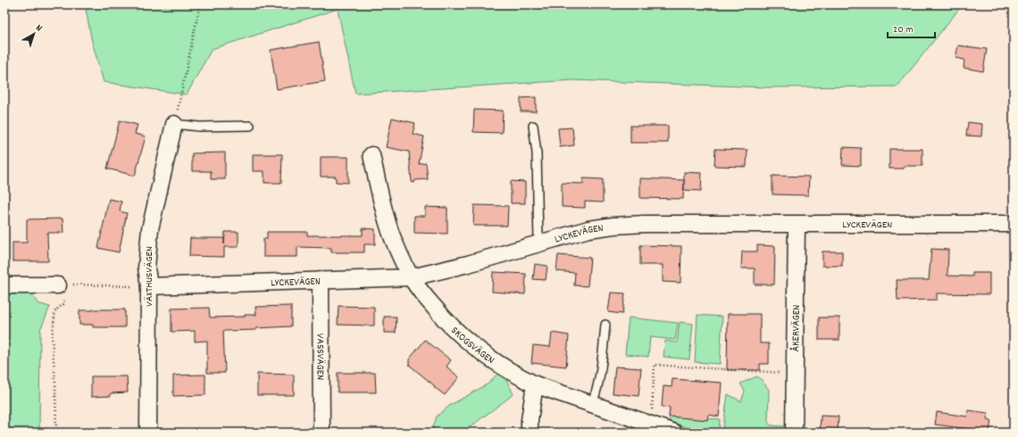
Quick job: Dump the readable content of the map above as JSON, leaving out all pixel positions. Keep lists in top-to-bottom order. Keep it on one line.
{"streets":{"street":["LYCKEVÄGEN","VÄXTHUSVÄGEN","ÅKERVÄGEN","SKOGSVÄGEN","VASSVÄGEN"]},"crossings":[["LYCKEVÄGEN","VÄXTHUSVÄGEN"],["LYCKEVÄGEN","ÅKERVÄGEN"],["LYCKEVÄGEN","SKOGSVÄGEN"],["LYCKEVÄGEN","VASSVÄGEN"]],"scale_bar":"20 m","north":"top right"}
